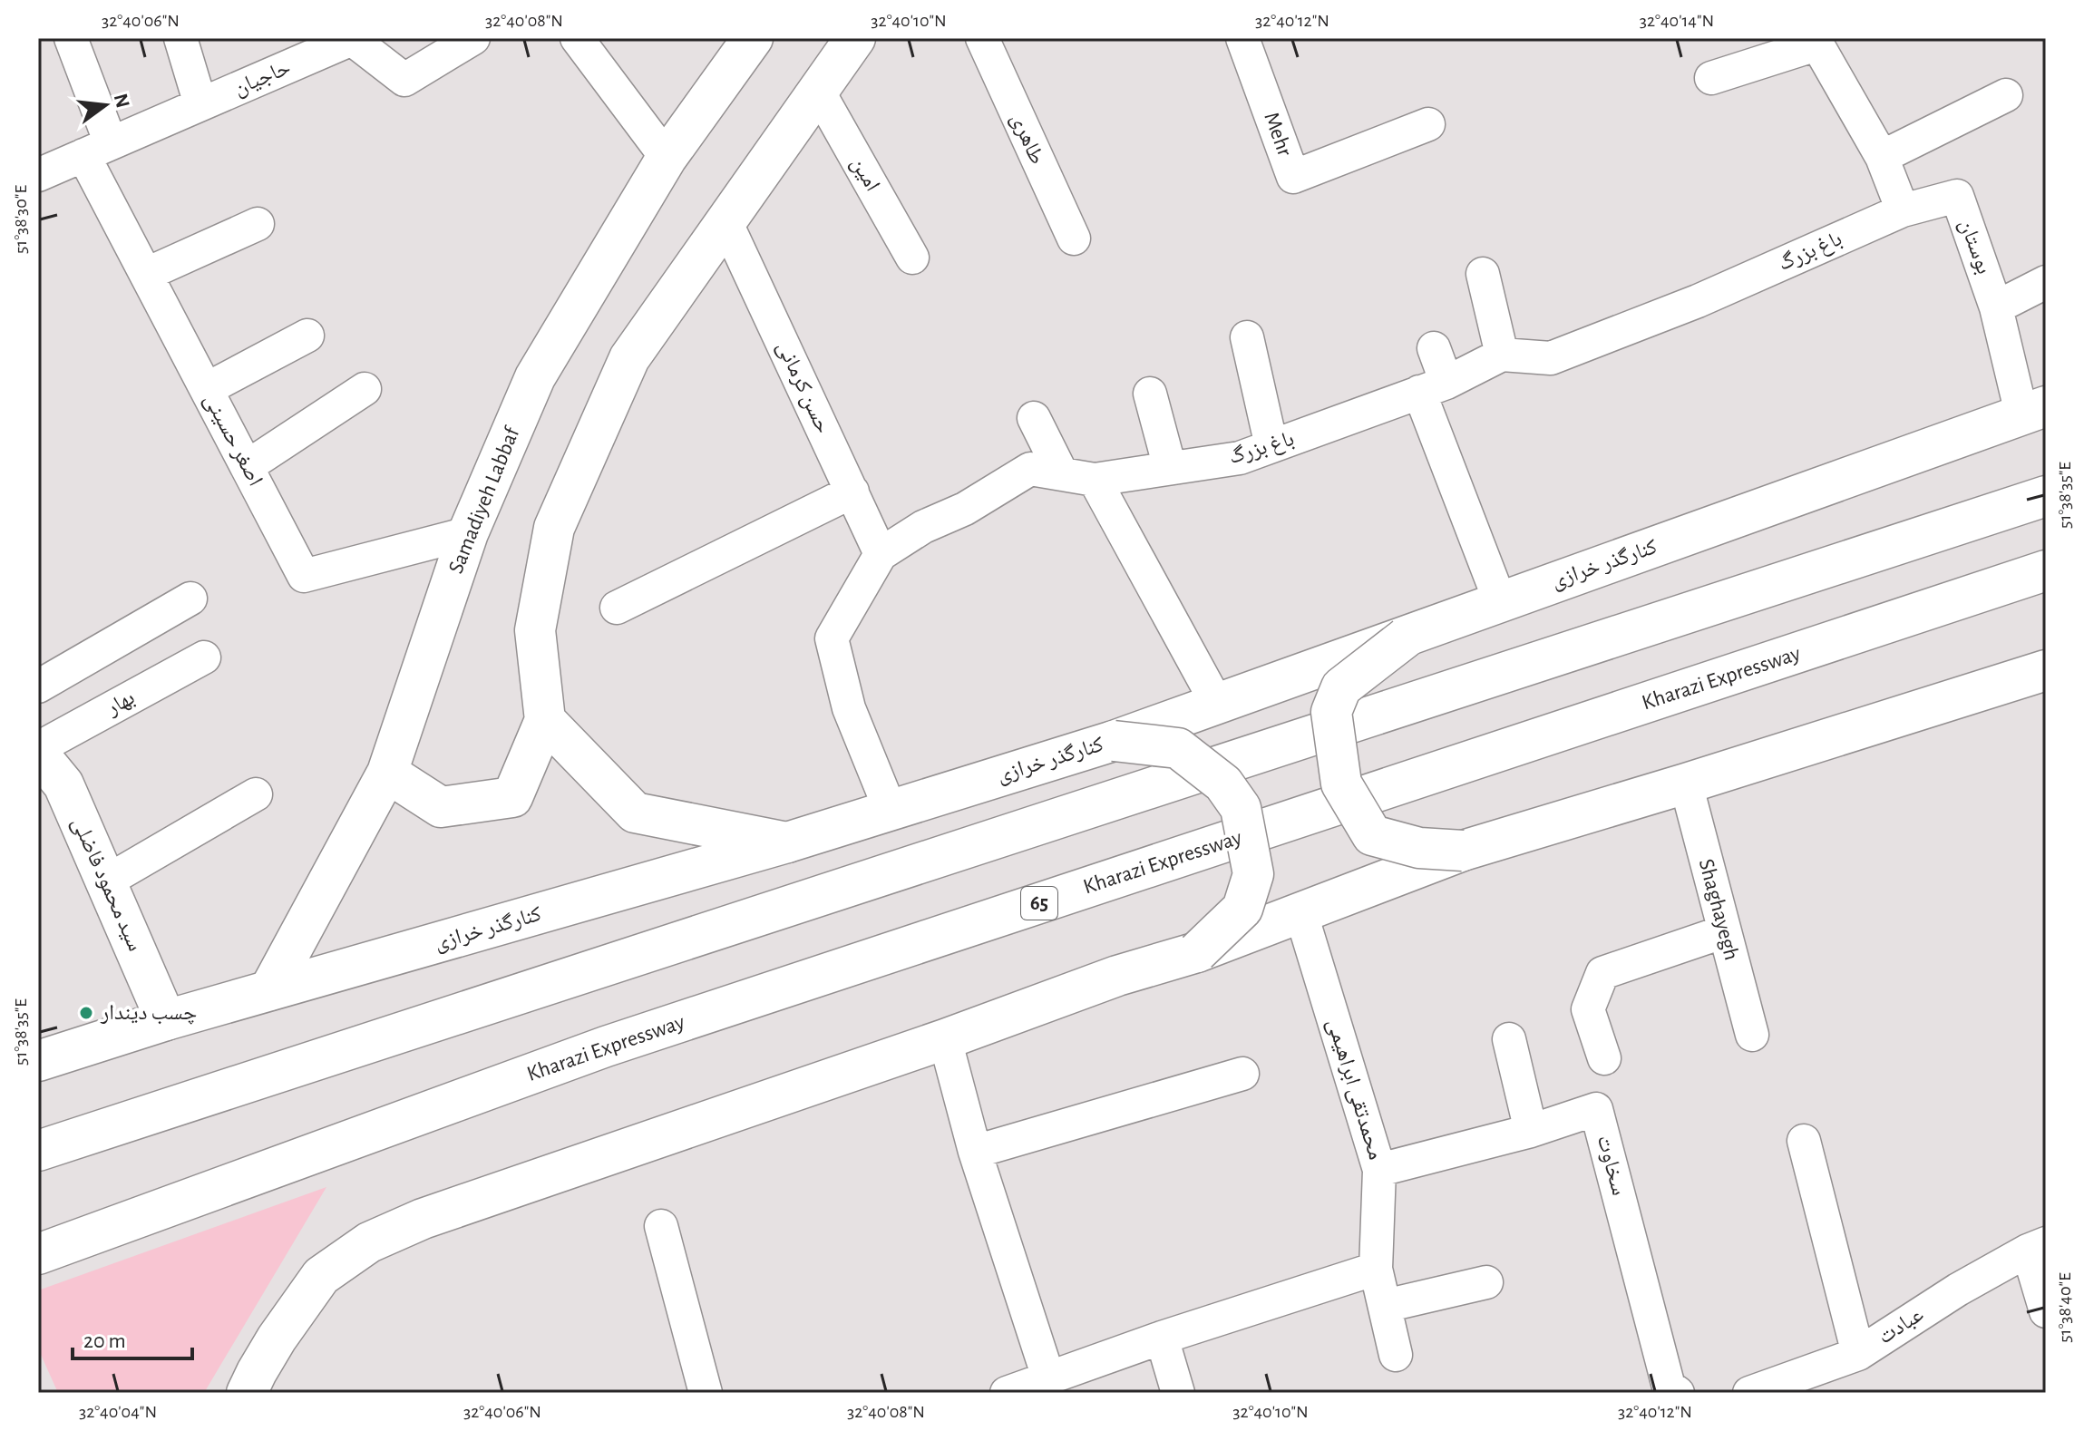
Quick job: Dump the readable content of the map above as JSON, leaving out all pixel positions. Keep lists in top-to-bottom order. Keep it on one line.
{"streets":{"main road":["Samadiyeh Labbaf","کنارگذر خرازی","Kharazi Expressway","سید محمود فاضلی","65"],"street":["حاجیان","Mehr","طاهری","امین","بوستان","باغ بزرگ","حسن کرمانی","اصغر حسینی","بهار","Shaghayegh","محمدتقی ابراهیمی","سخاوت","عبادت"]},"crossings":[["حاجیان","اصغر حسینی"],["بوستان","باغ بزرگ"],["بوستان","کنارگذر خرازی"],["باغ بزرگ","حسن کرمانی"],["باغ بزرگ","کنارگذر خرازی"],["اصغر حسینی","Samadiyeh Labbaf"],["Samadiyeh Labbaf","کنارگذر خرازی"],["کنارگذر خرازی","سید محمود فاضلی"],["بهار","سید محمود فاضلی"],["محمدتقی ابراهیمی","سخاوت"]],"places":["چسب دیندار"],"scale_bar":"20 m","north":"right","coordinates":["32°40'06\"N","32°40'08\"N","32°40'10\"N","32°40'12\"N","32°40'14\"N","51°38'30\"E","51°38'35\"E","51°38'40\"E","32°40'04\"N"]}
